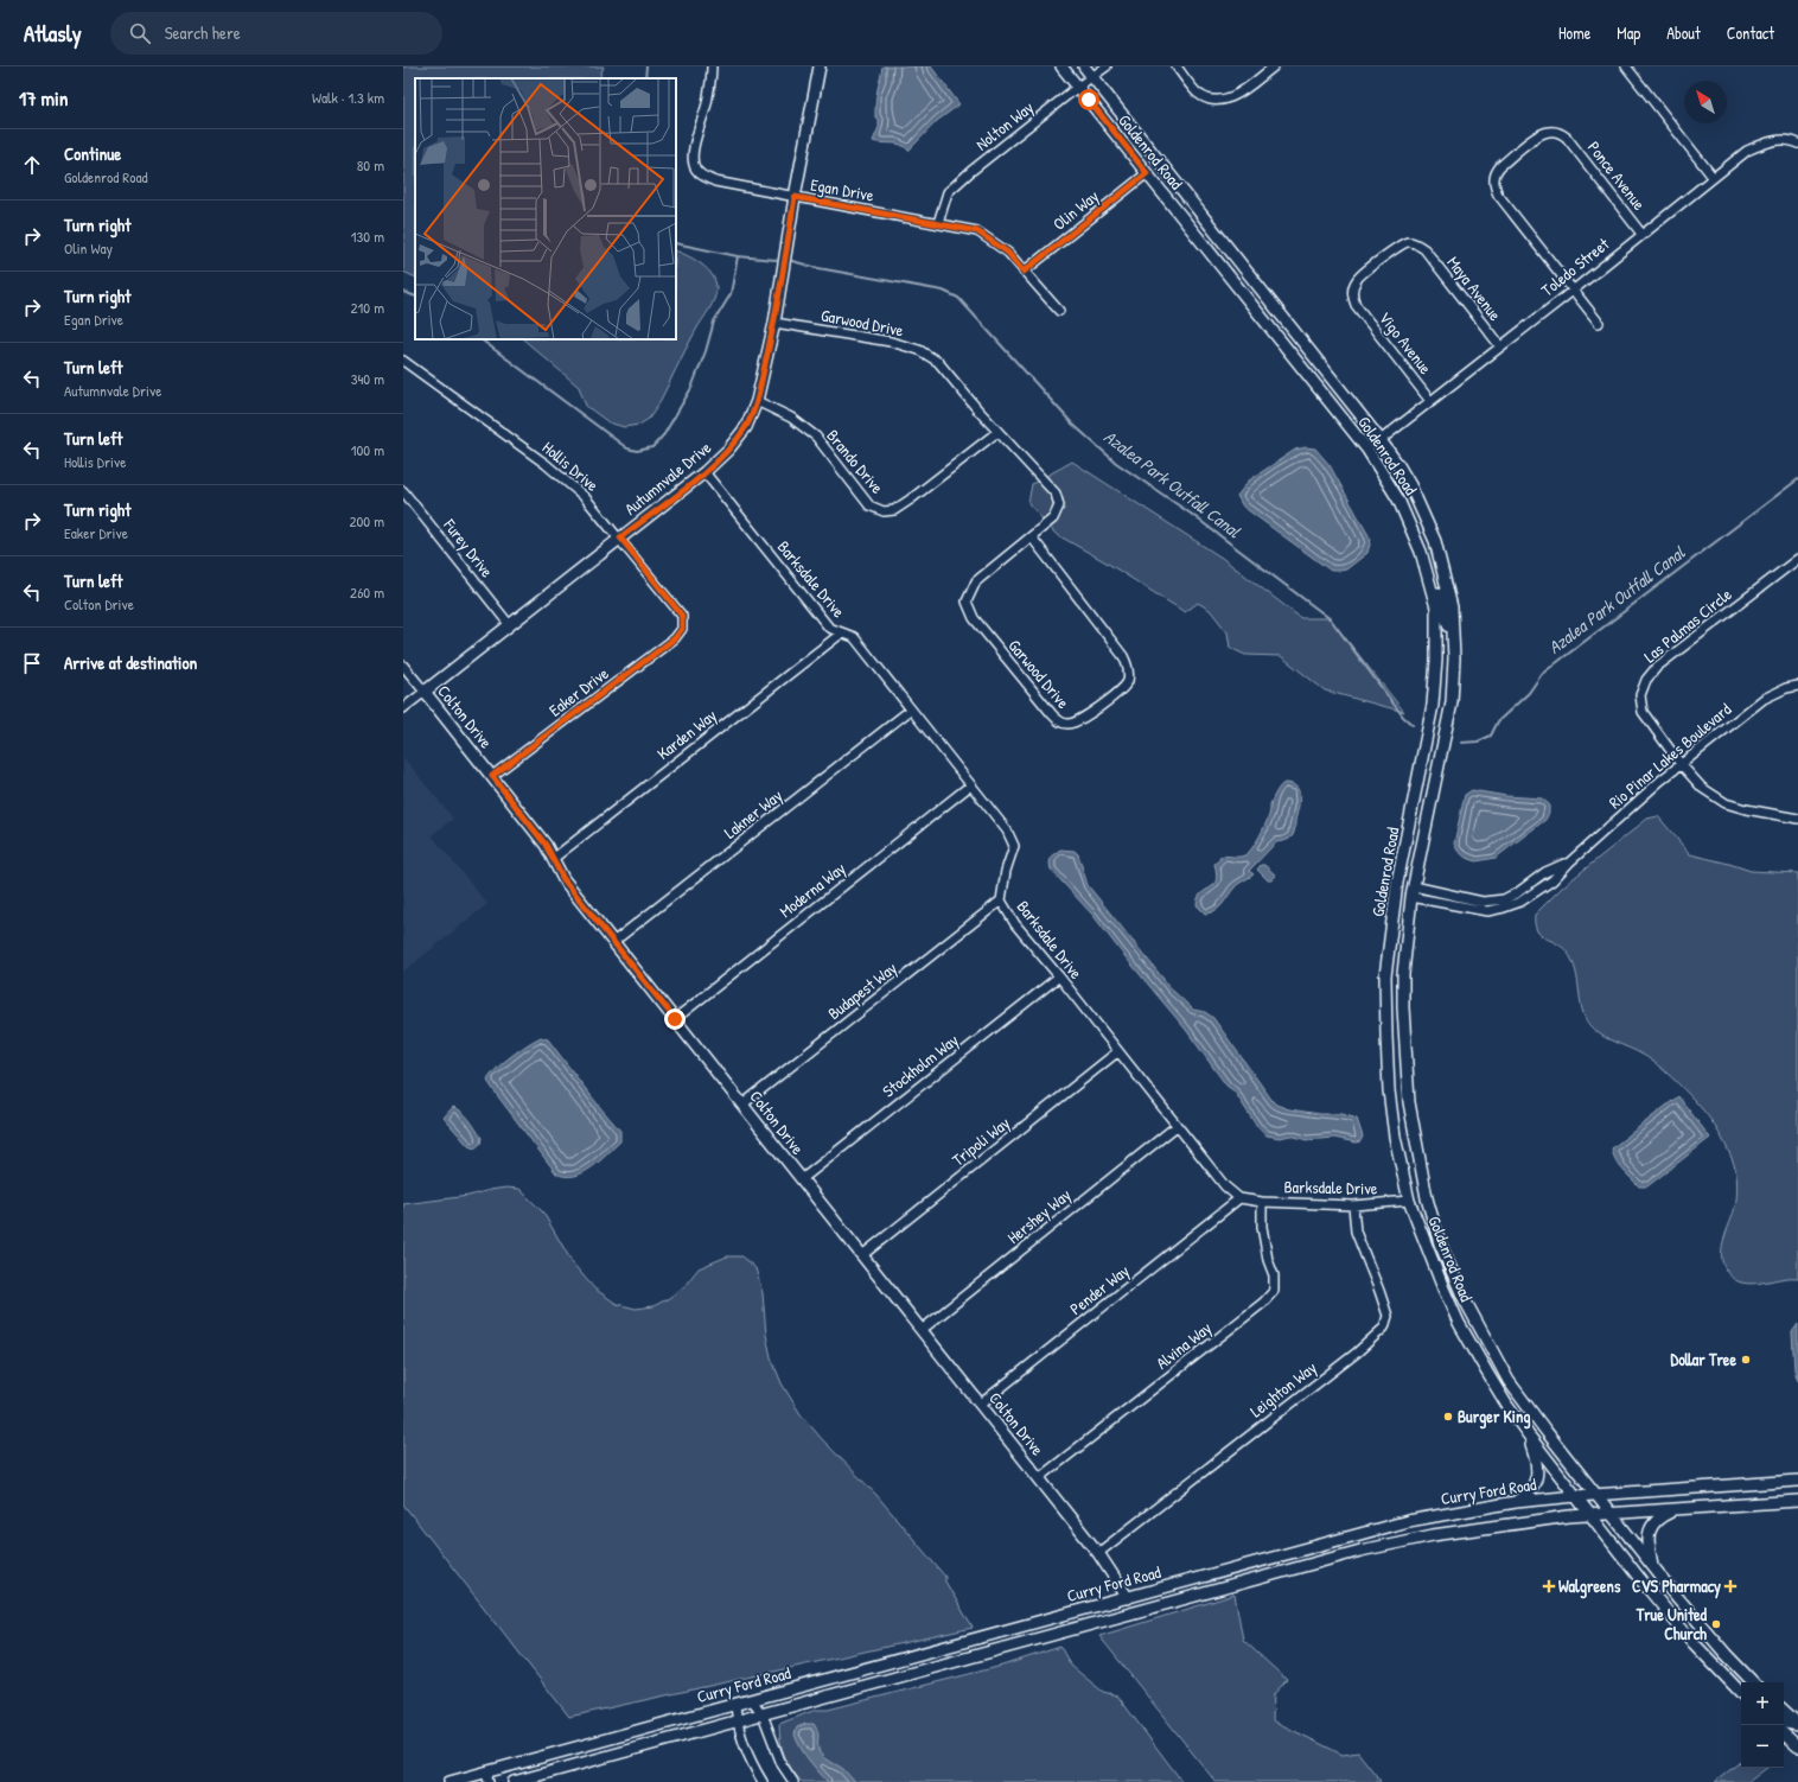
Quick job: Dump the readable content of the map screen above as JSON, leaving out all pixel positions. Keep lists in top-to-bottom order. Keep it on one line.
{"streets":{"main road":["Goldenrod Road","Autumnvale Drive","Colton Drive","Curry Ford Road"],"street":["Nolton Way","Ponce Avenue","Egan Drive","Olin Way","Toledo Street","Maya Avenue","Garwood Drive","Vigo Avenue","Brando Drive","Hollis Drive","Furey Drive","Barksdale Drive","Las Palmas Circle","Eaker Drive","Karden Way","Rio Pinar Lakes Boulevard","Lakner Way","Moderna Way","Budapest Way","Stockholm Way","Tripoli Way","Hershey Way","Pender Way","Alvina Way","Leighton Way"]},"crossings":[["Nolton Way","Goldenrod Road"],["Nolton Way","Egan Drive"],["Goldenrod Road","Olin Way"],["Goldenrod Road","Toledo Street"],["Goldenrod Road","Barksdale Drive"],["Goldenrod Road","Rio Pinar Lakes Boulevard"],["Goldenrod Road","Curry Ford Road"],["Ponce Avenue","Toledo Street"],["Egan Drive","Olin Way"],["Egan Drive","Autumnvale Drive"],["Toledo Street","Maya Avenue"],["Toledo Street","Vigo Avenue"],["Maya Avenue","Vigo Avenue"],["Garwood Drive","Brando Drive"],["Garwood Drive","Autumnvale Drive"],["Brando Drive","Autumnvale Drive"],["Hollis Drive","Autumnvale Drive"],["Hollis Drive","Eaker Drive"],["Autumnvale Drive","Furey Drive"],["Autumnvale Drive","Barksdale Drive"],["Autumnvale Drive","Colton Drive"],["Barksdale Drive","Karden Way"],["Barksdale Drive","Lakner Way"],["Barksdale Drive","Moderna Way"],["Barksdale Drive","Budapest Way"],["Barksdale Drive","Stockholm Way"],["Barksdale Drive","Tripoli Way"],["Barksdale Drive","Hershey Way"],["Barksdale Drive","Pender Way"],["Barksdale Drive","Alvina Way"],["Barksdale Drive","Leighton Way"],["Las Palmas Circle","Rio Pinar Lakes Boulevard"],["Eaker Drive","Colton Drive"],["Colton Drive","Karden Way"],["Colton Drive","Lakner Way"],["Colton Drive","Moderna Way"],["Colton Drive","Budapest Way"],["Colton Drive","Stockholm Way"],["Colton Drive","Tripoli Way"],["Colton Drive","Hershey Way"],["Colton Drive","Pender Way"],["Colton Drive","Alvina Way"],["Colton Drive","Leighton Way"],["Colton Drive","Curry Ford Road"]],"water":["Azalea Park Outfall Canal"],"places":{"other":["Dollar Tree","Burger King","True United Church"],"health":["Walgreens","CVS Pharmacy"]},"north":"top left","page":{"header":"Atlasly","search":"Search here","nav":["Home","Map","About","Contact"],"heading":["17 min","Walk · 1.3 km"],"list":[["Continue","Goldenrod Road","80 m"],["Turn right","Olin Way","130 m"],["Turn right","Egan Drive","210 m"],["Turn left","Autumnvale Drive","340 m"],["Turn left","Hollis Drive","100 m"],["Turn right","Eaker Drive","200 m"],["Turn left","Colton Drive","260 m"],"Arrive at destination"],"map_buttons":["+","−"]}}
